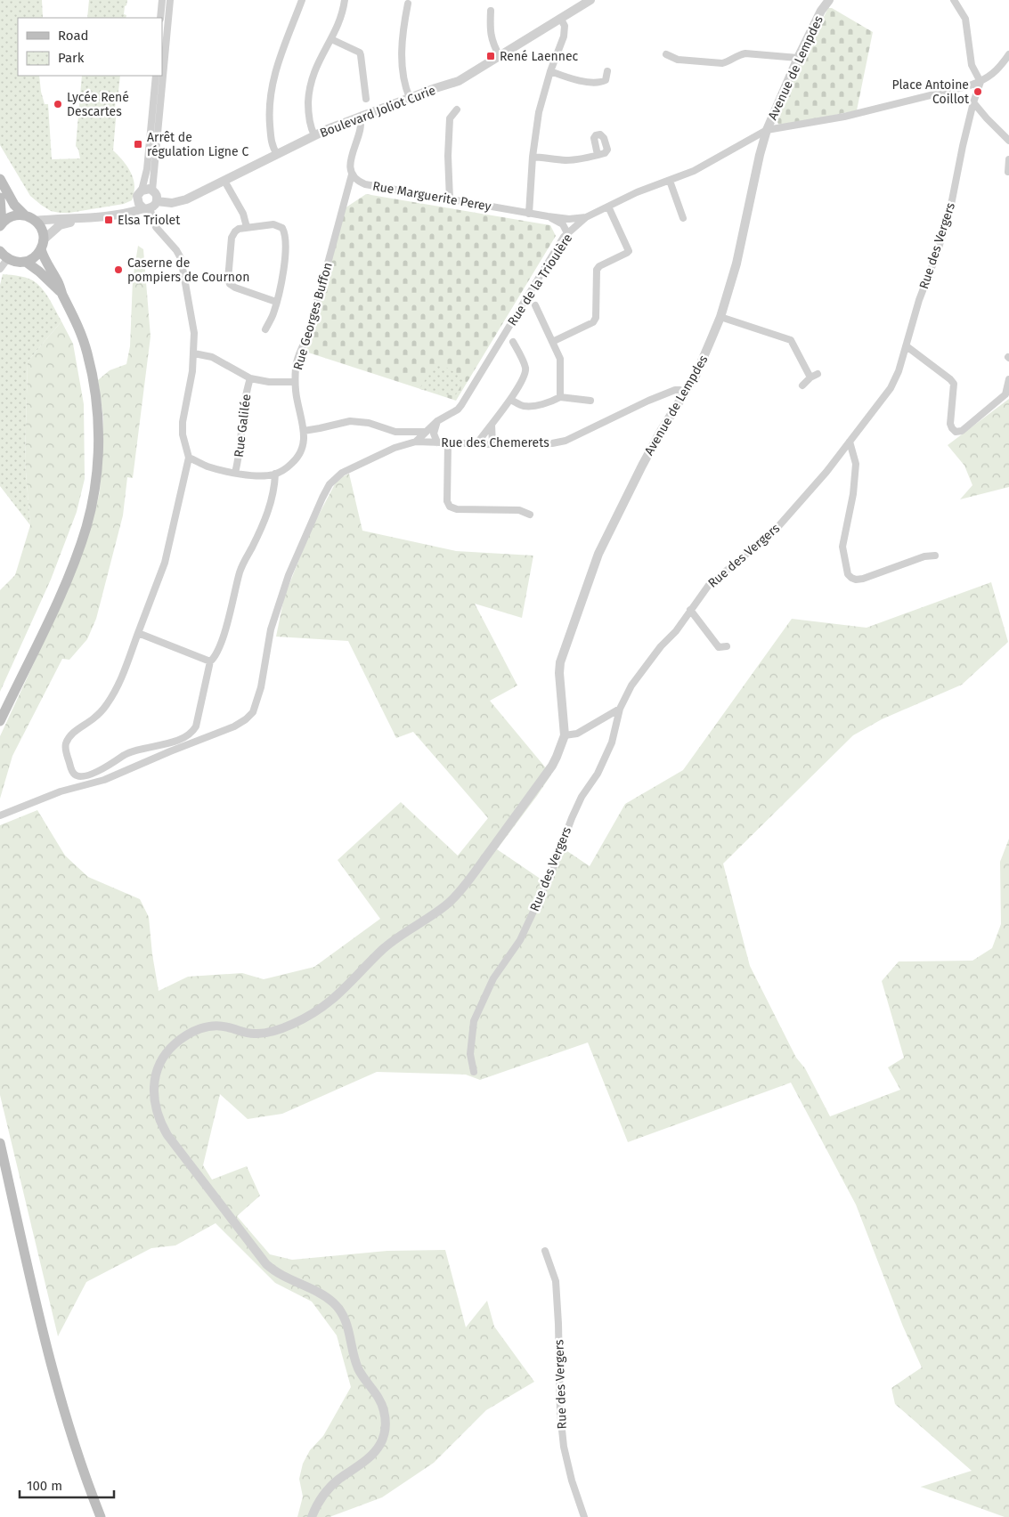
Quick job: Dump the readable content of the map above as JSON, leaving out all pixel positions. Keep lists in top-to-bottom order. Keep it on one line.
{"streets":{"street":["Avenue de Lempdes","Boulevard Joliot Curie","Rue Marguerite Perey","Rue des Vergers","Rue de la Trioulère","Rue Georges Buffon","Rue Galilée","Rue des Chemerets"]},"crossings":[["Avenue de Lempdes","Rue de la Trioulère"],["Avenue de Lempdes","Rue des Chemerets"],["Rue Marguerite Perey","Rue de la Trioulère"],["Rue Marguerite Perey","Rue Georges Buffon"],["Rue des Vergers","Rue de la Trioulère"],["Rue de la Trioulère","Rue des Chemerets"]],"places":{"transit":["René Laennec","Arrêt de régulation Ligne C","Elsa Triolet"],"other":["Place Antoine Coillot","Lycée René Descartes","Caserne de pompiers de Cournon"]},"legend":["Road","Park"],"scale_bar":"100 m"}
